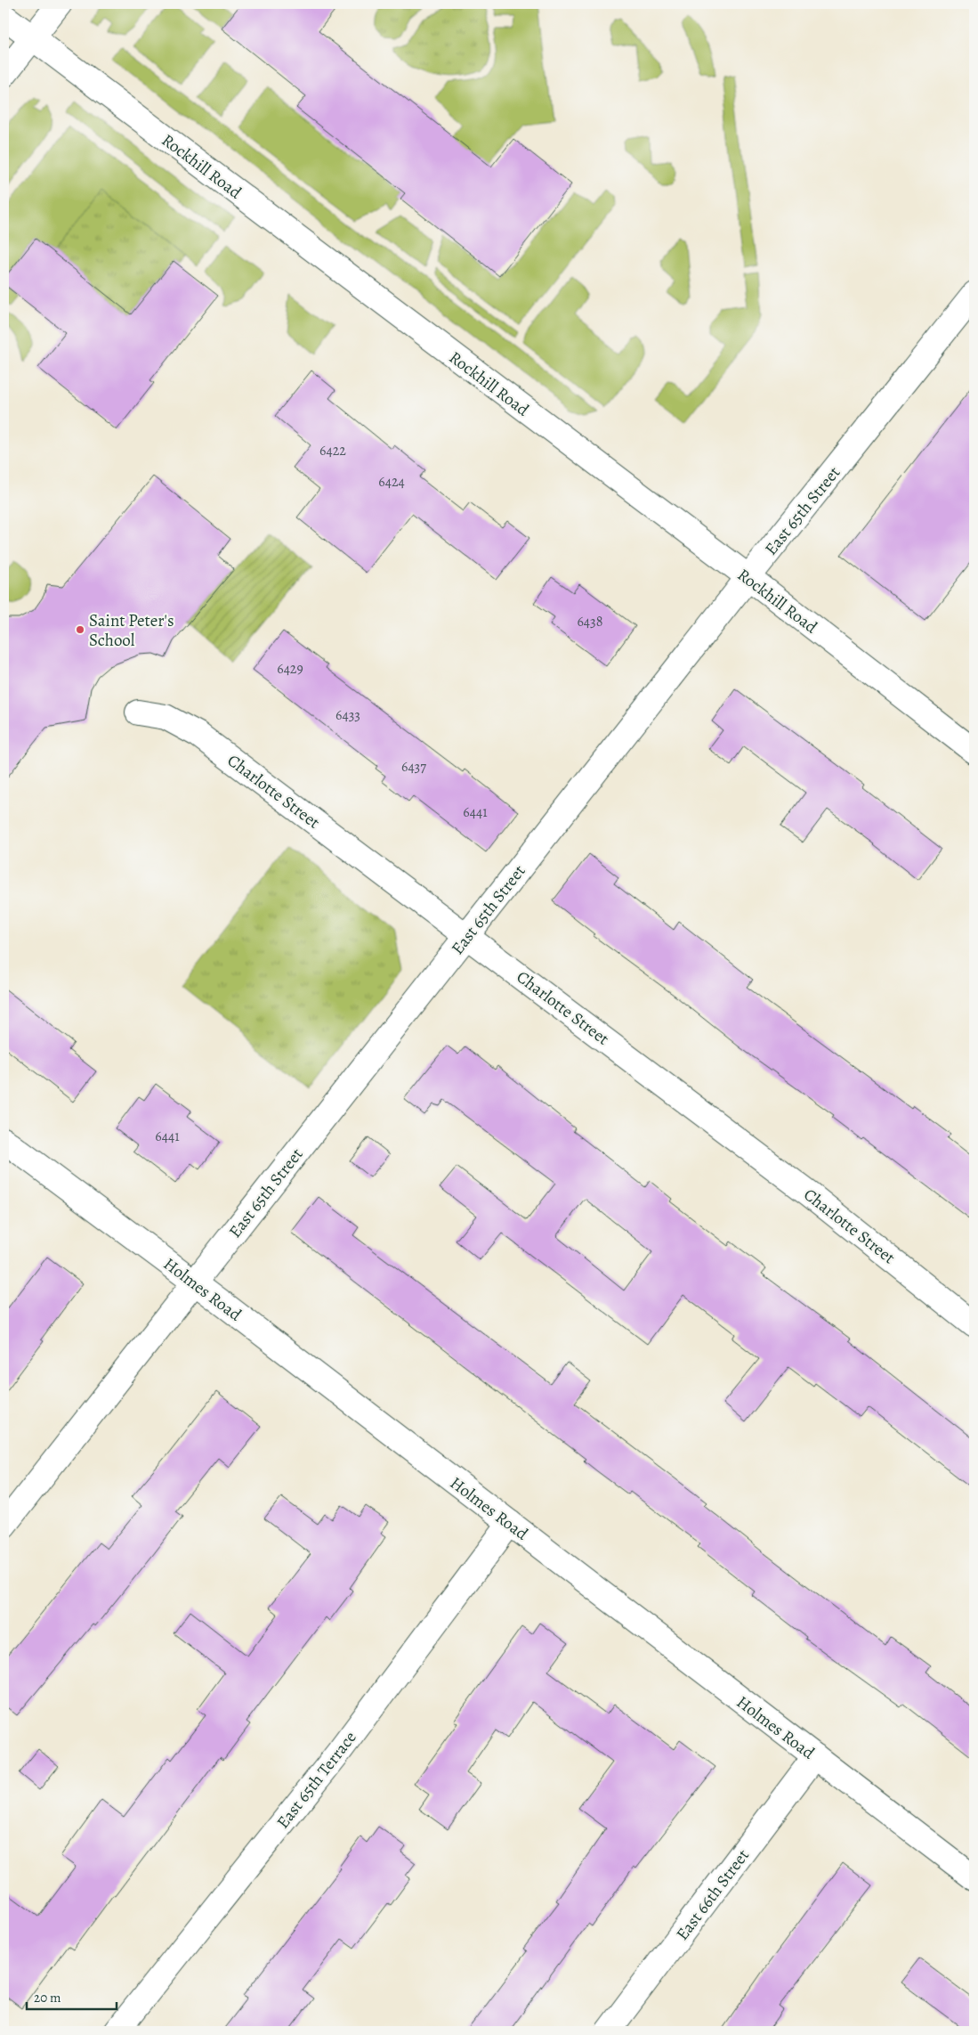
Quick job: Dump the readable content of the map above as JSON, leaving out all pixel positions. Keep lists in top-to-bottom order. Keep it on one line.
{"streets":{"street":["Rockhill Road","East 65th Street","Charlotte Street","Holmes Road","East 65th Terrace","East 66th Street"]},"crossings":[["Rockhill Road","East 65th Street"],["East 65th Street","Charlotte Street"],["East 65th Street","Holmes Road"],["Holmes Road","East 65th Terrace"],["Holmes Road","East 66th Street"]],"places":["Saint Peter's School"],"house_numbers":["6422","6424","6438","6429","6433","6437","6441","6441"],"scale_bar":"20 m"}
